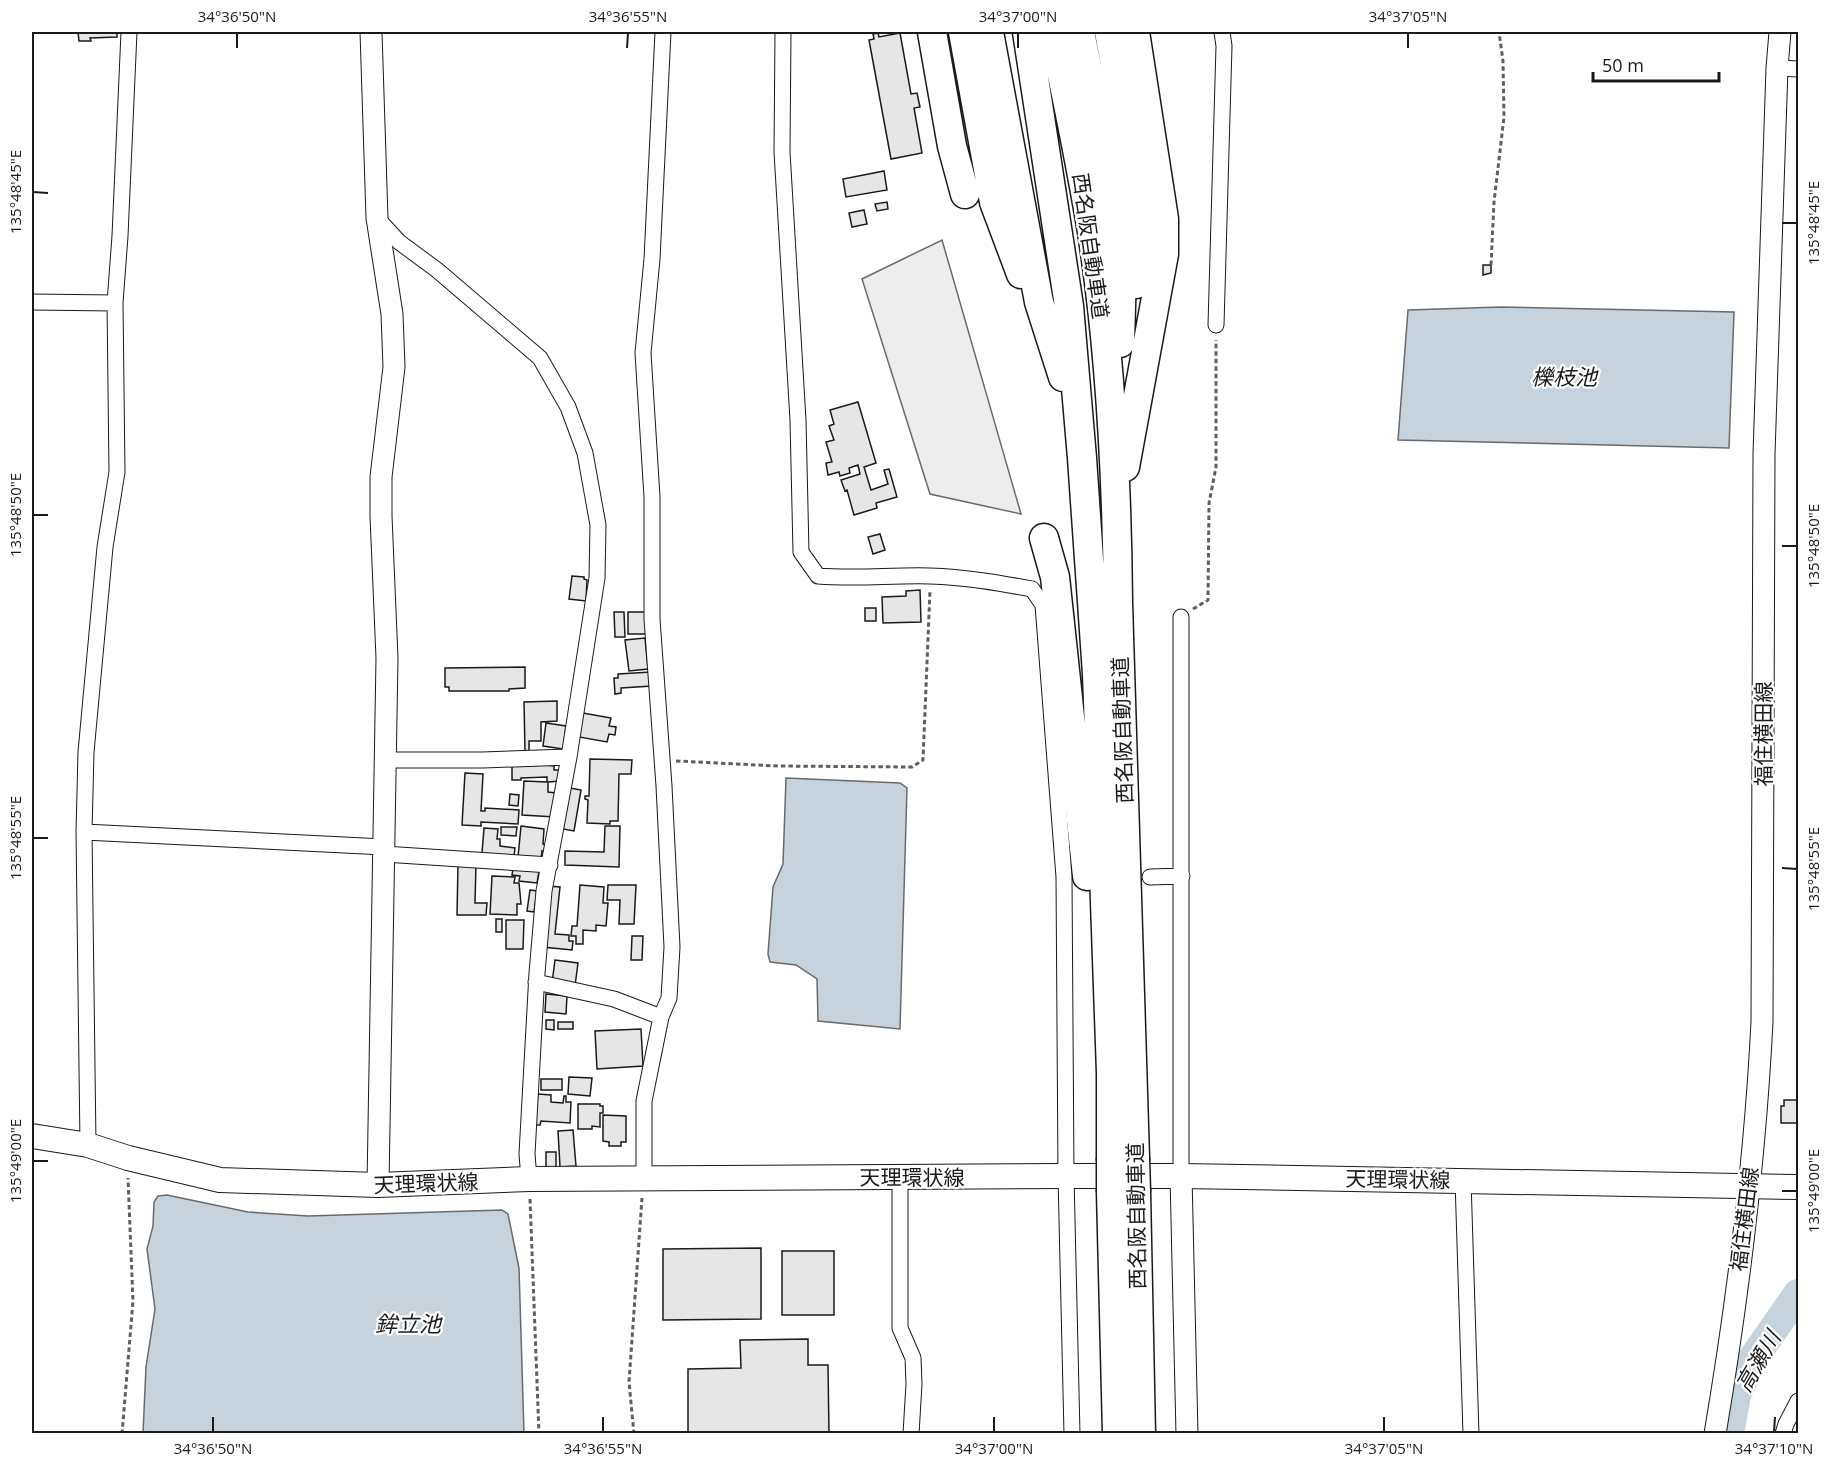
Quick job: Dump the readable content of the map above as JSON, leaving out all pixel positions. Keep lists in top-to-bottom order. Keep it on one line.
{"streets":{"highway":["西名阪自動車道"],"main road":["天理環状線"],"street":["福住横田線"]},"crossings":[["福住横田線","天理環状線"]],"water":["櫟枝池","鉾立池","高瀬川"],"scale_bar":"50 m","coordinates":["34°36'50\"N","34°36'55\"N","34°37'00\"N","34°37'05\"N","135°48'45\"E","135°48'50\"E","135°48'55\"E","135°49'00\"E","34°37'10\"N"]}
